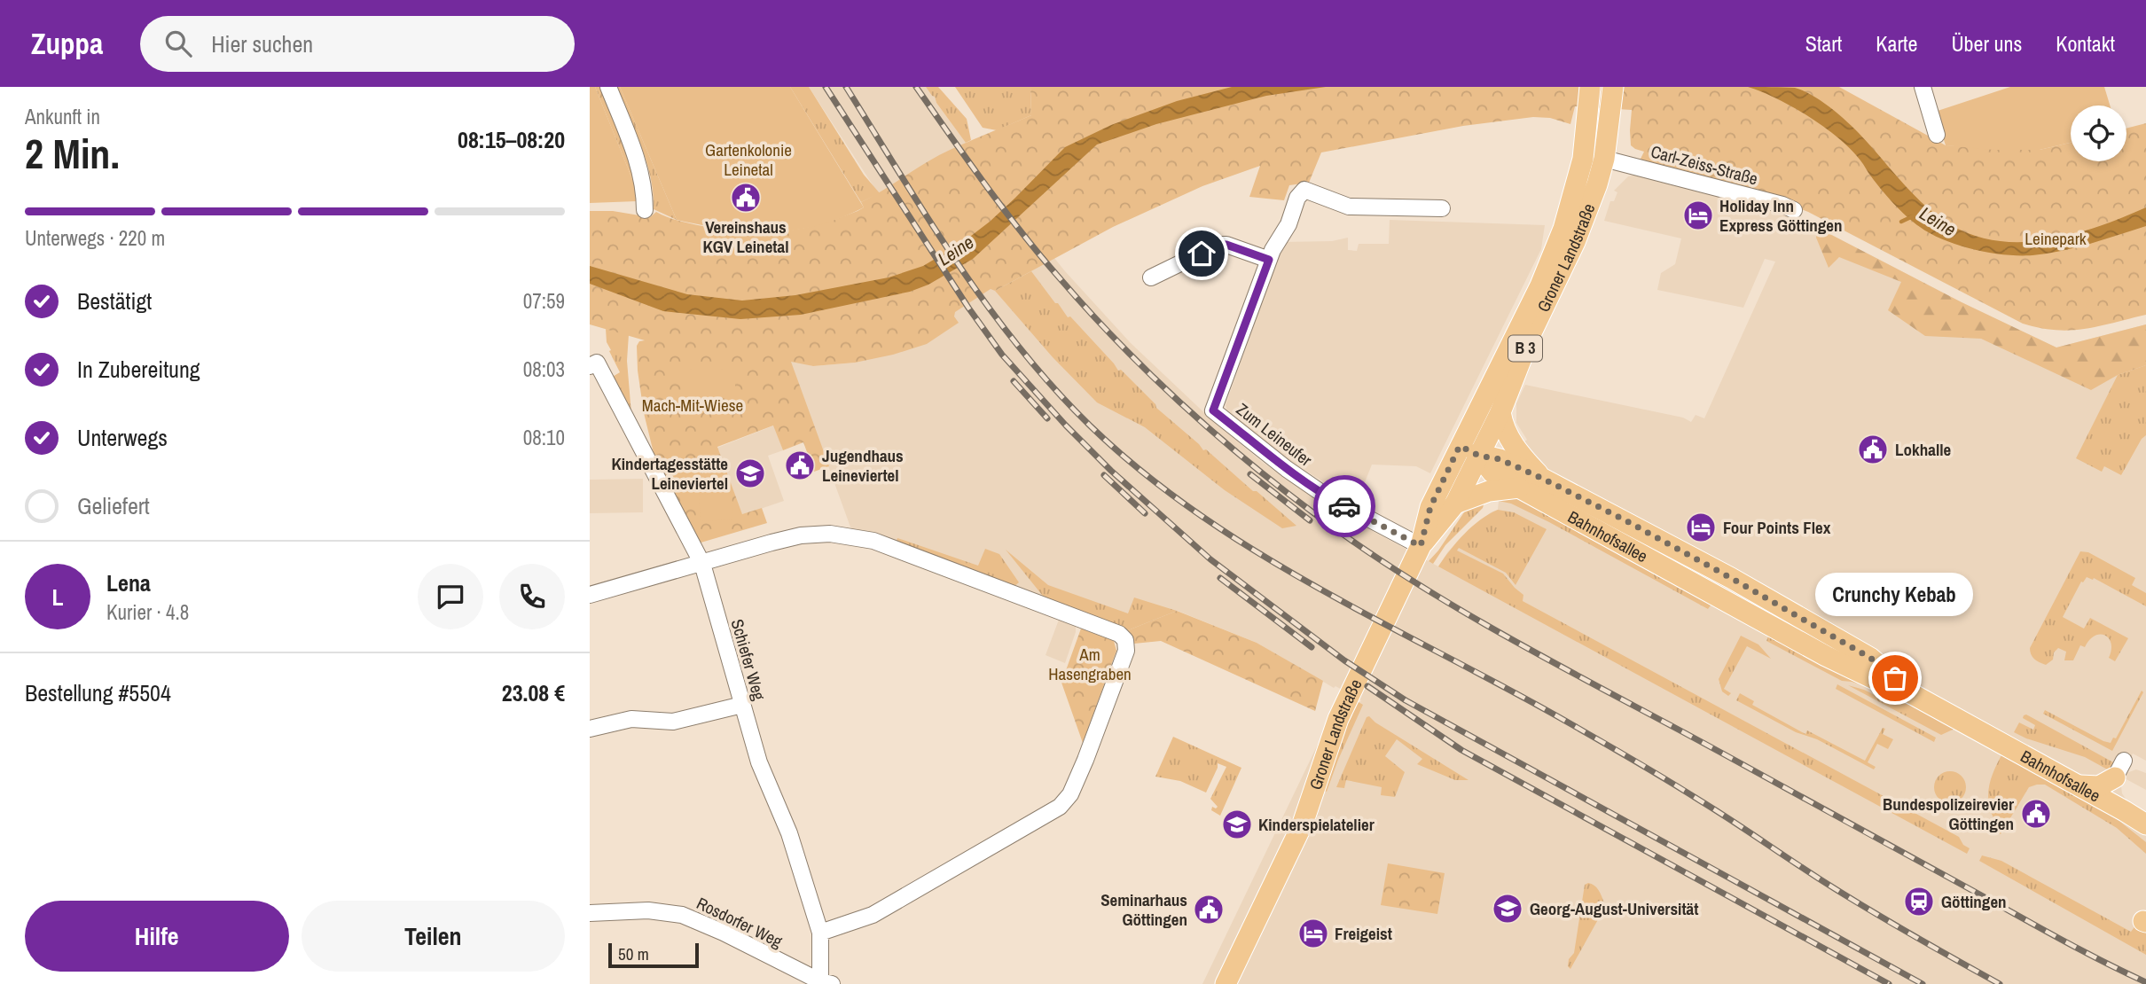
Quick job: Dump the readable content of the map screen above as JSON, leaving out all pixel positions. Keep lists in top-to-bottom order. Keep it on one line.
{"streets":{"main road":["Groner Landstraße","B 3","Bahnhofsallee"],"street":["Carl-Zeiss-Straße","Zum Leineufer","Schiefer Weg","Rosdorfer Weg"]},"crossings":[["Carl-Zeiss-Straße","Groner Landstraße"],["Groner Landstraße","Zum Leineufer"],["Groner Landstraße","Bahnhofsallee"],["Schiefer Weg","Rosdorfer Weg"]],"water":["Leine"],"parks":["Gartenkolonie Leinetal","Leinepark","Mach-Mit-Wiese","Am Hasengraben"],"places":{"public building":["Vereinshaus KGV Leinetal","Lokhalle","Jugendhaus Leineviertel","Bundespolizeirevier Göttingen","Seminarhaus Göttingen"],"hotel":["Holiday Inn Express Göttingen","Four Points Flex","Freigeist"],"school or university":["Kindertagesstätte Leineviertel","Kinderspielatelier","Georg-August-Universität"],"other":["Crunchy Kebab"],"station":["Göttingen"]},"scale_bar":"50 m","page":{"header":"Zuppa","search":"Hier suchen","nav":["Start","Karte","Über uns","Kontakt"],"heading":["2 Min.","Ankunft in","08:15–08:20"],"panel":["Lena","Kurier · 4.8","Bestellung #5504","23.08 €"],"bar":"Unterwegs · 220 m","list":[["Bestätigt","07:59"],["In Zubereitung","08:03"],["Unterwegs","08:10"],"Geliefert"],"round":"L","bubble":"Crunchy Kebab","buttons":["Hilfe","Teilen"],"scale":"50 m"}}
